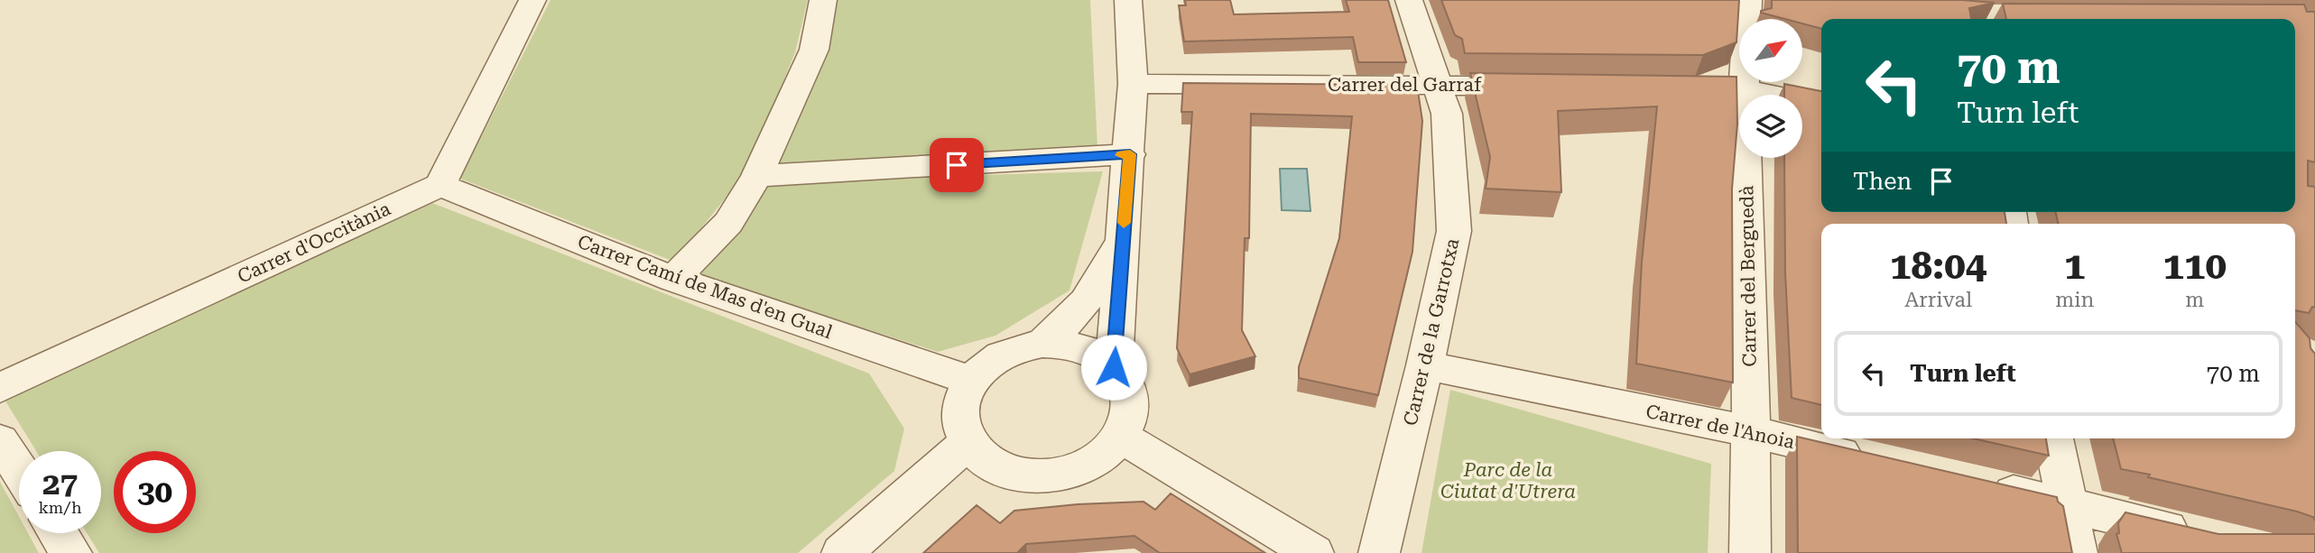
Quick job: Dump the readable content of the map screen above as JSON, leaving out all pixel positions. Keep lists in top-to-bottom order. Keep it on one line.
{"streets":{"street":["Carrer del Garraf","Carrer d'Occitània","Carrer del Berguedà","Carrer Camí de Mas d'en Gual","Carrer de la Garrotxa","Carrer de l'Anoia"]},"crossings":[["Carrer del Garraf","Carrer de la Garrotxa"],["Carrer d'Occitània","Carrer Camí de Mas d'en Gual"],["Carrer del Berguedà","Carrer de l'Anoia"],["Carrer de la Garrotxa","Carrer de l'Anoia"]],"parks":["Parc de la Ciutat d'Utrera"],"north":"top right","page":{"turn":["70 m","Turn left"],"then":"Then","eta":["18:04","Arrival","1","min","110","m"],"list":[{"name":"Turn left","value":"70 m"}],"speed":"27 km/h","limit":"30"}}
